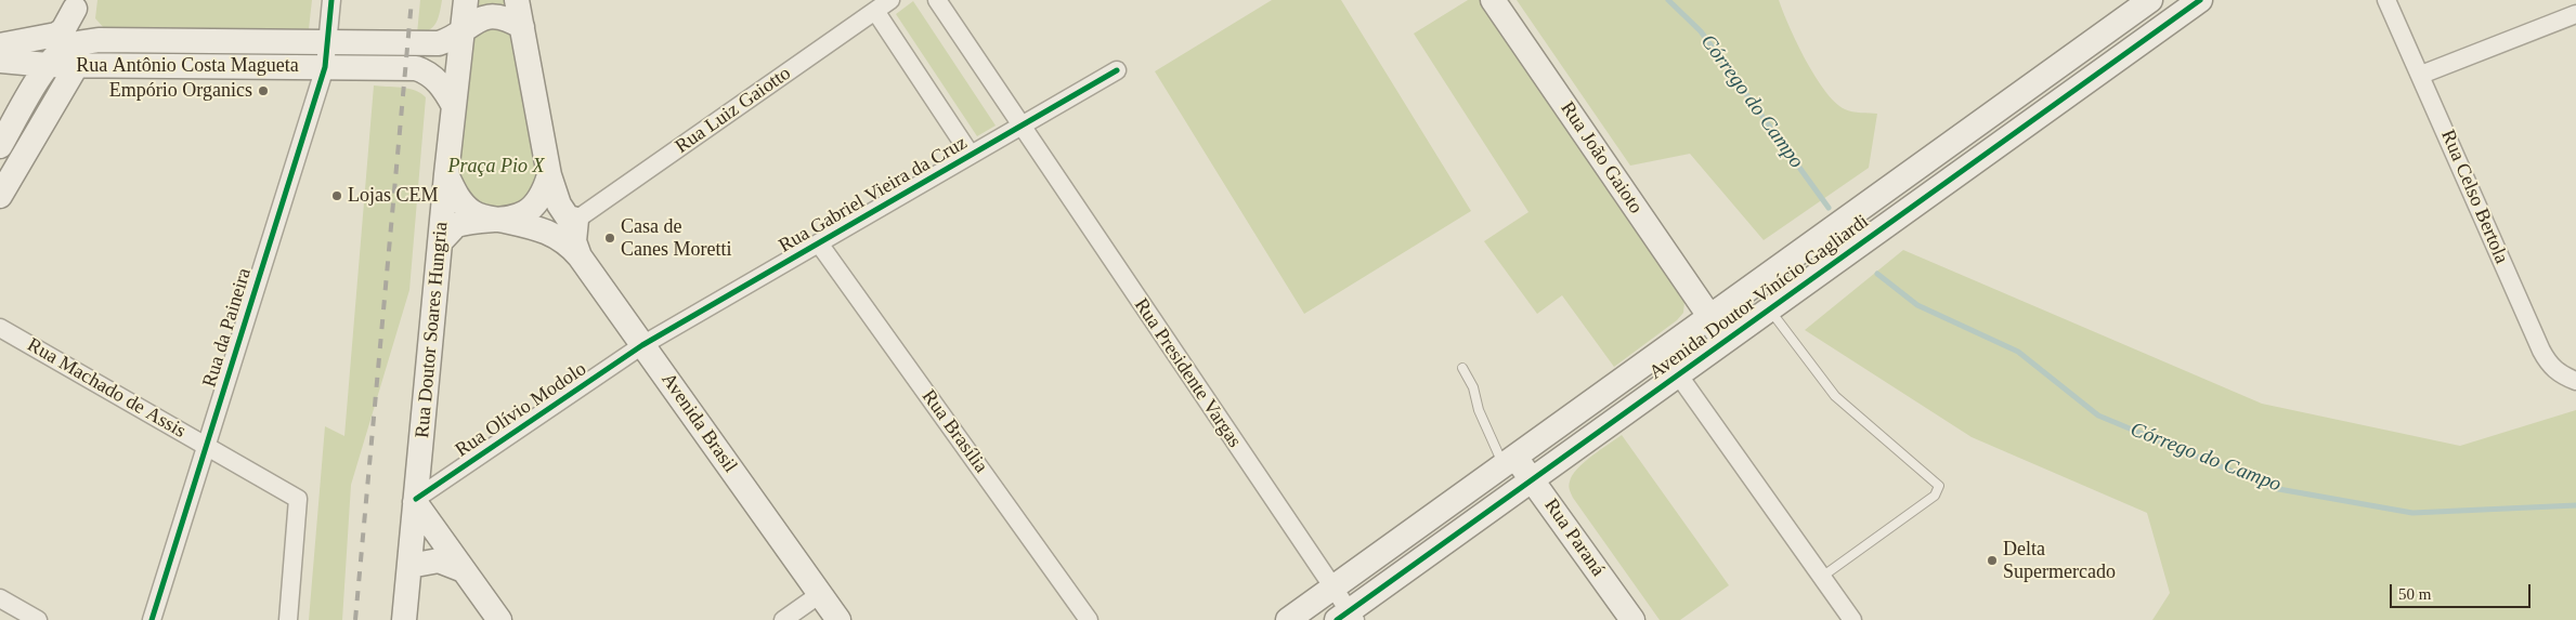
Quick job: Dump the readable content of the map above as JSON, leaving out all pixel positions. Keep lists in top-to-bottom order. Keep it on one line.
{"streets":{"street":["Rua Antônio Costa Magueta","Rua Luiz Gaiotto","Rua João Gaioto","Rua Gabriel Vieira da Cruz","Rua Celso Bertola","Avenida Doutor Vinício Gagliardi","Rua da Paineira","Rua Doutor Soares Hungria","Rua Presidente Vargas","Rua Machado de Assis","Rua Olívio Modolo","Avenida Brasil","Rua Brasília","Rua Paraná"]},"crossings":[["Rua Antônio Costa Magueta","Rua da Paineira"],["Rua Antônio Costa Magueta","Rua Doutor Soares Hungria"],["Rua Luiz Gaiotto","Avenida Brasil"],["Rua João Gaioto","Avenida Doutor Vinício Gagliardi"],["Rua Gabriel Vieira da Cruz","Rua Presidente Vargas"],["Rua Gabriel Vieira da Cruz","Rua Olívio Modolo"],["Rua Gabriel Vieira da Cruz","Avenida Brasil"],["Rua Gabriel Vieira da Cruz","Rua Brasília"],["Avenida Doutor Vinício Gagliardi","Rua Presidente Vargas"],["Avenida Doutor Vinício Gagliardi","Rua Paraná"],["Rua da Paineira","Rua Machado de Assis"],["Rua Doutor Soares Hungria","Rua Olívio Modolo"],["Rua Olívio Modolo","Avenida Brasil"]],"water":["Córrego do Campo"],"parks":["Praça Pio X"],"places":["Empório Organics","Lojas CEM","Casa de Canes Moretti","Delta Supermercado"],"scale_bar":"50 m"}
